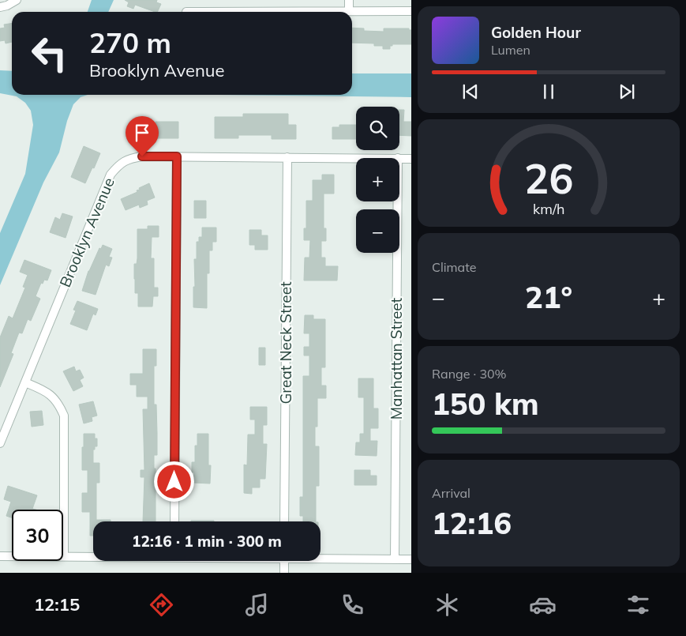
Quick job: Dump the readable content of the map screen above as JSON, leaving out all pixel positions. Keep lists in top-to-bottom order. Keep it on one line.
{"streets":{"street":["Brooklyn Avenue","Great Neck Street","Manhattan Street"]},"crossings":[["Brooklyn Avenue","Great Neck Street"]],"page":{"turn":["270 m","Brooklyn Avenue"],"song":["Golden Hour","Lumen"],"map_buttons":["+","−"],"tile":["Climate",["Range · 30%","150 km"],["Arrival","12:16"]],"heat":["−","21°","+"],"limit":"30","trip":"12:16 · 1 min · 300 m","tabs":"12:15","gauge":["26","km/h"]}}
